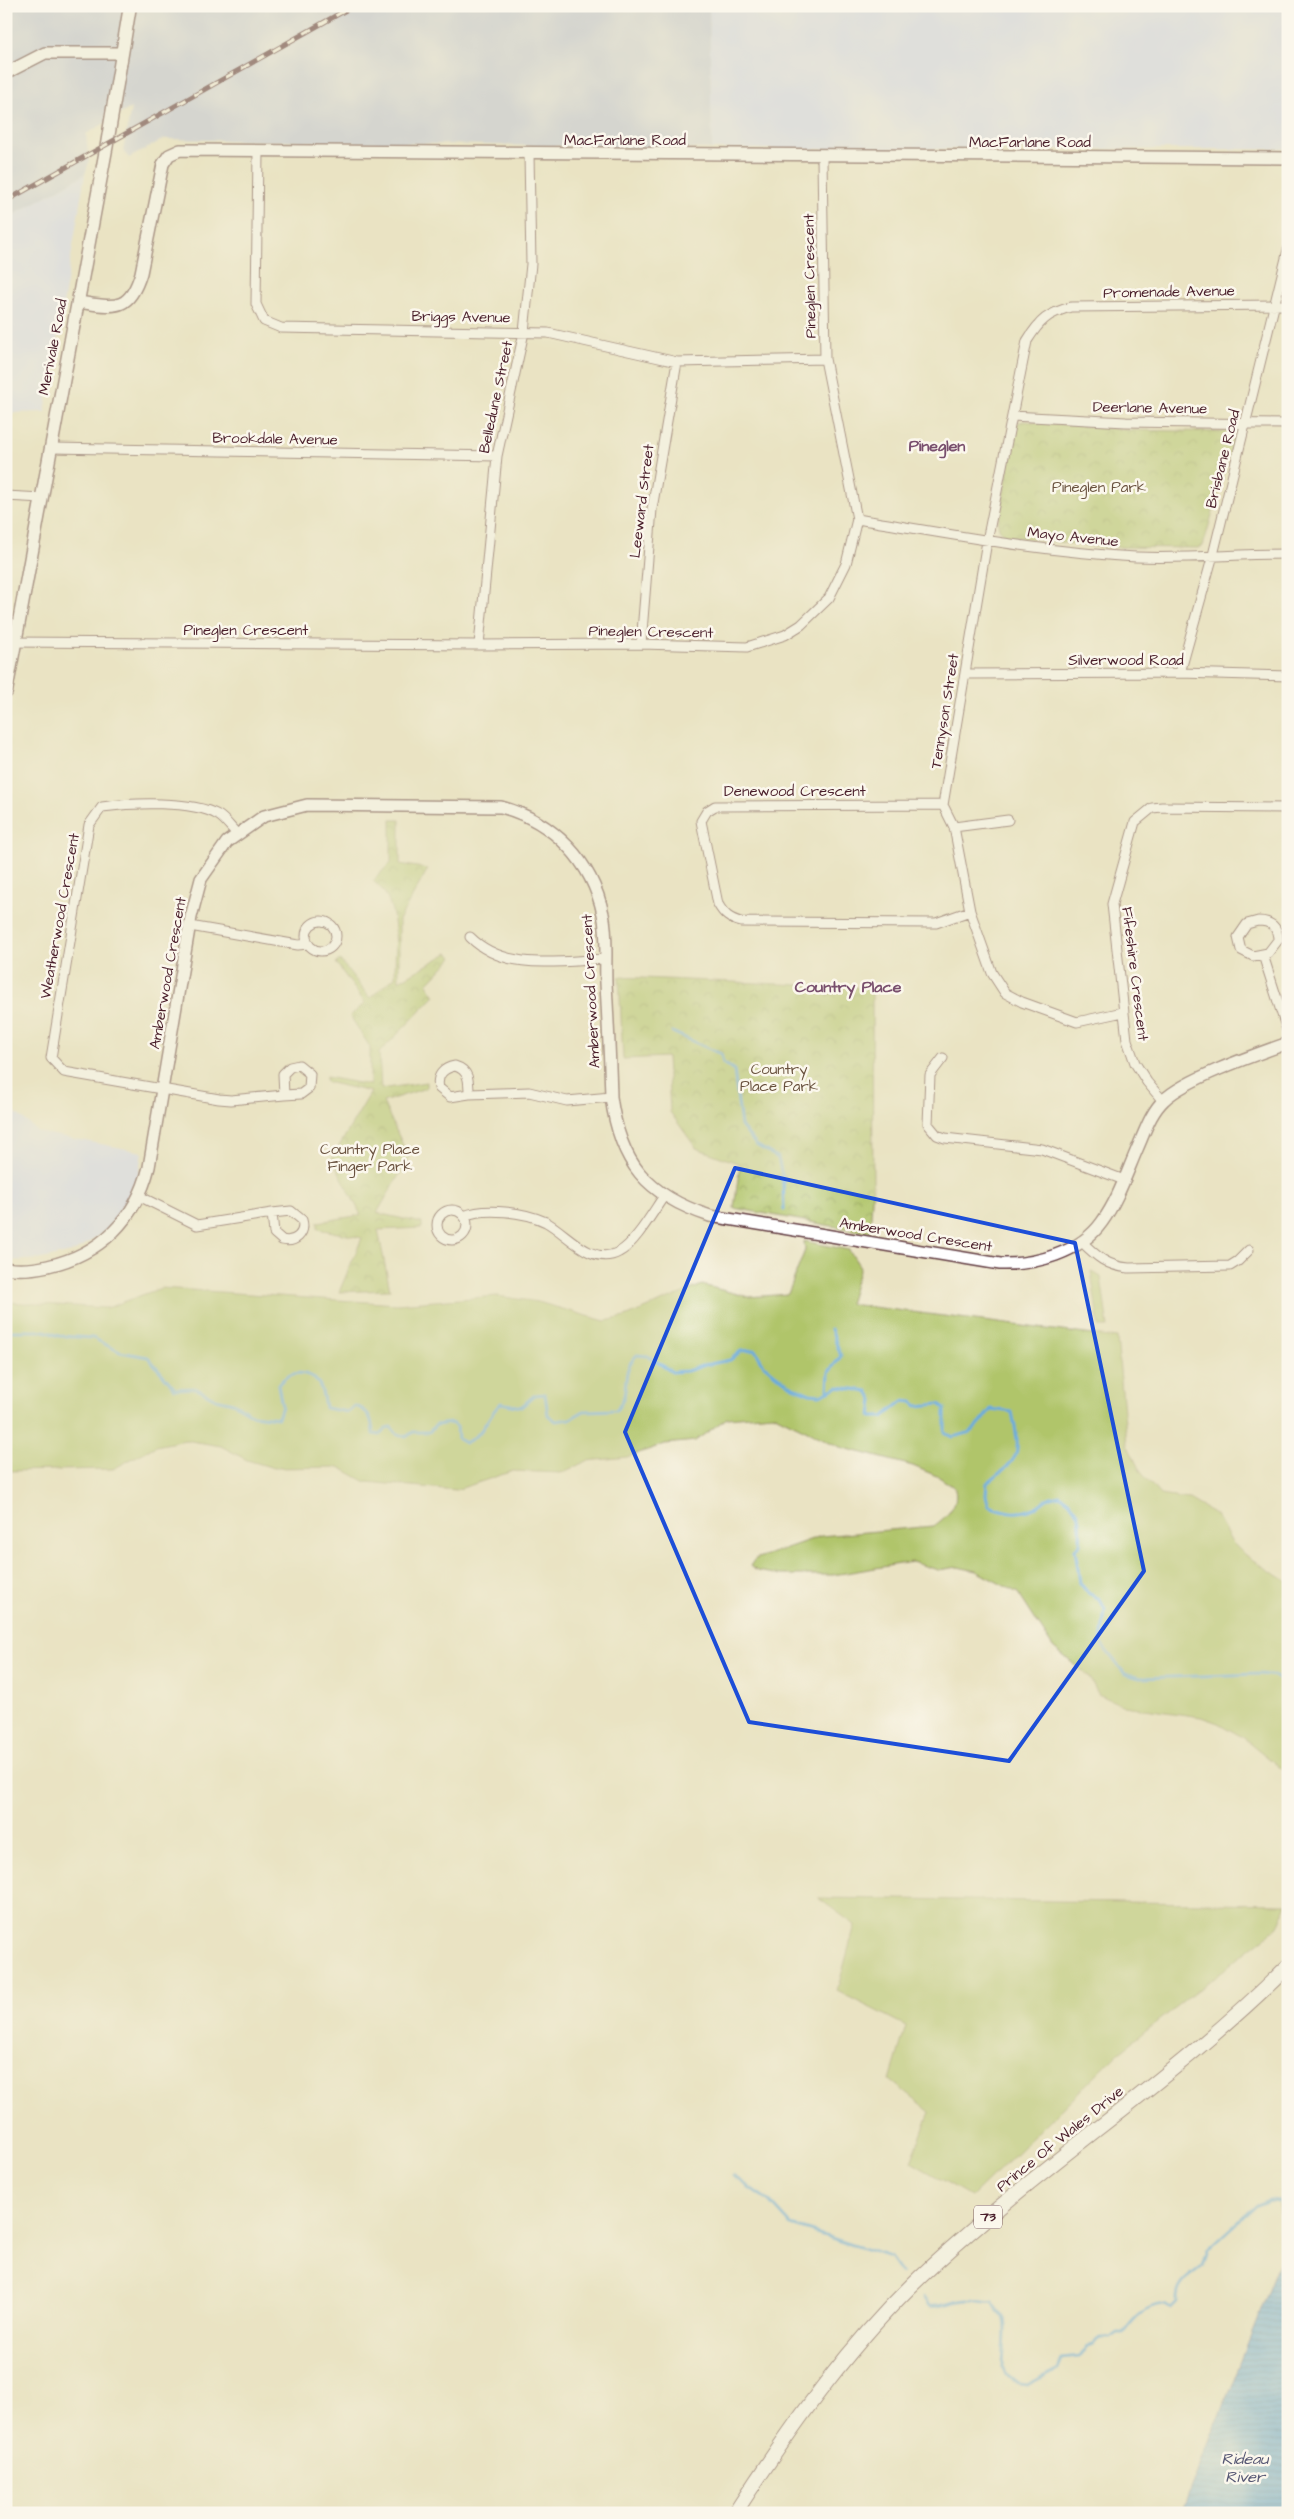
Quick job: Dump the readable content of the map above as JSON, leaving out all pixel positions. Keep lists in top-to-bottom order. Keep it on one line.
{"streets":{"main road":["Merivale Road","Prince Of Wales Drive","73"],"street":["MacFarlane Road","Pineglen Crescent","Promenade Avenue","Briggs Avenue","Belledune Street","Deerlane Avenue","Brookdale Avenue","Brisbane Road","Leeward Street","Mayo Avenue","Silverwood Road","Tennyson Street","Denewood Crescent","Weatherwood Crescent","Amberwood Crescent","Fifeshire Crescent"]},"crossings":[["MacFarlane Road","Pineglen Crescent"],["MacFarlane Road","Briggs Avenue"],["MacFarlane Road","Merivale Road"],["MacFarlane Road","Belledune Street"],["Pineglen Crescent","Briggs Avenue"],["Pineglen Crescent","Merivale Road"],["Pineglen Crescent","Belledune Street"],["Pineglen Crescent","Leeward Street"],["Pineglen Crescent","Mayo Avenue"],["Promenade Avenue","Brisbane Road"],["Promenade Avenue","Tennyson Street"],["Briggs Avenue","Belledune Street"],["Briggs Avenue","Leeward Street"],["Merivale Road","Brookdale Avenue"],["Belledune Street","Brookdale Avenue"],["Deerlane Avenue","Brisbane Road"],["Deerlane Avenue","Tennyson Street"],["Brisbane Road","Mayo Avenue"],["Brisbane Road","Silverwood Road"],["Mayo Avenue","Tennyson Street"],["Silverwood Road","Tennyson Street"],["Tennyson Street","Denewood Crescent"],["Weatherwood Crescent","Amberwood Crescent"],["Amberwood Crescent","Fifeshire Crescent"]],"districts":["Pineglen","Country Place"],"water":["Rideau River"],"parks":["Pineglen Park","Country Place Park","Country Place Finger Park"]}
